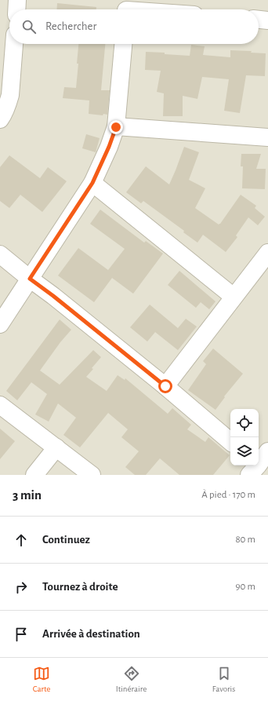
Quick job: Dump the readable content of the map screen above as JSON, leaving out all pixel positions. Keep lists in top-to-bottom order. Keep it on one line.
{"page":{"search":"Rechercher","heading":["3 min","À pied · 170 m"],"list":[["Continuez","80 m"],["Tournez à droite","90 m"],"Arrivée à destination"],"nav":["Carte","Itinéraire","Favoris"]}}
